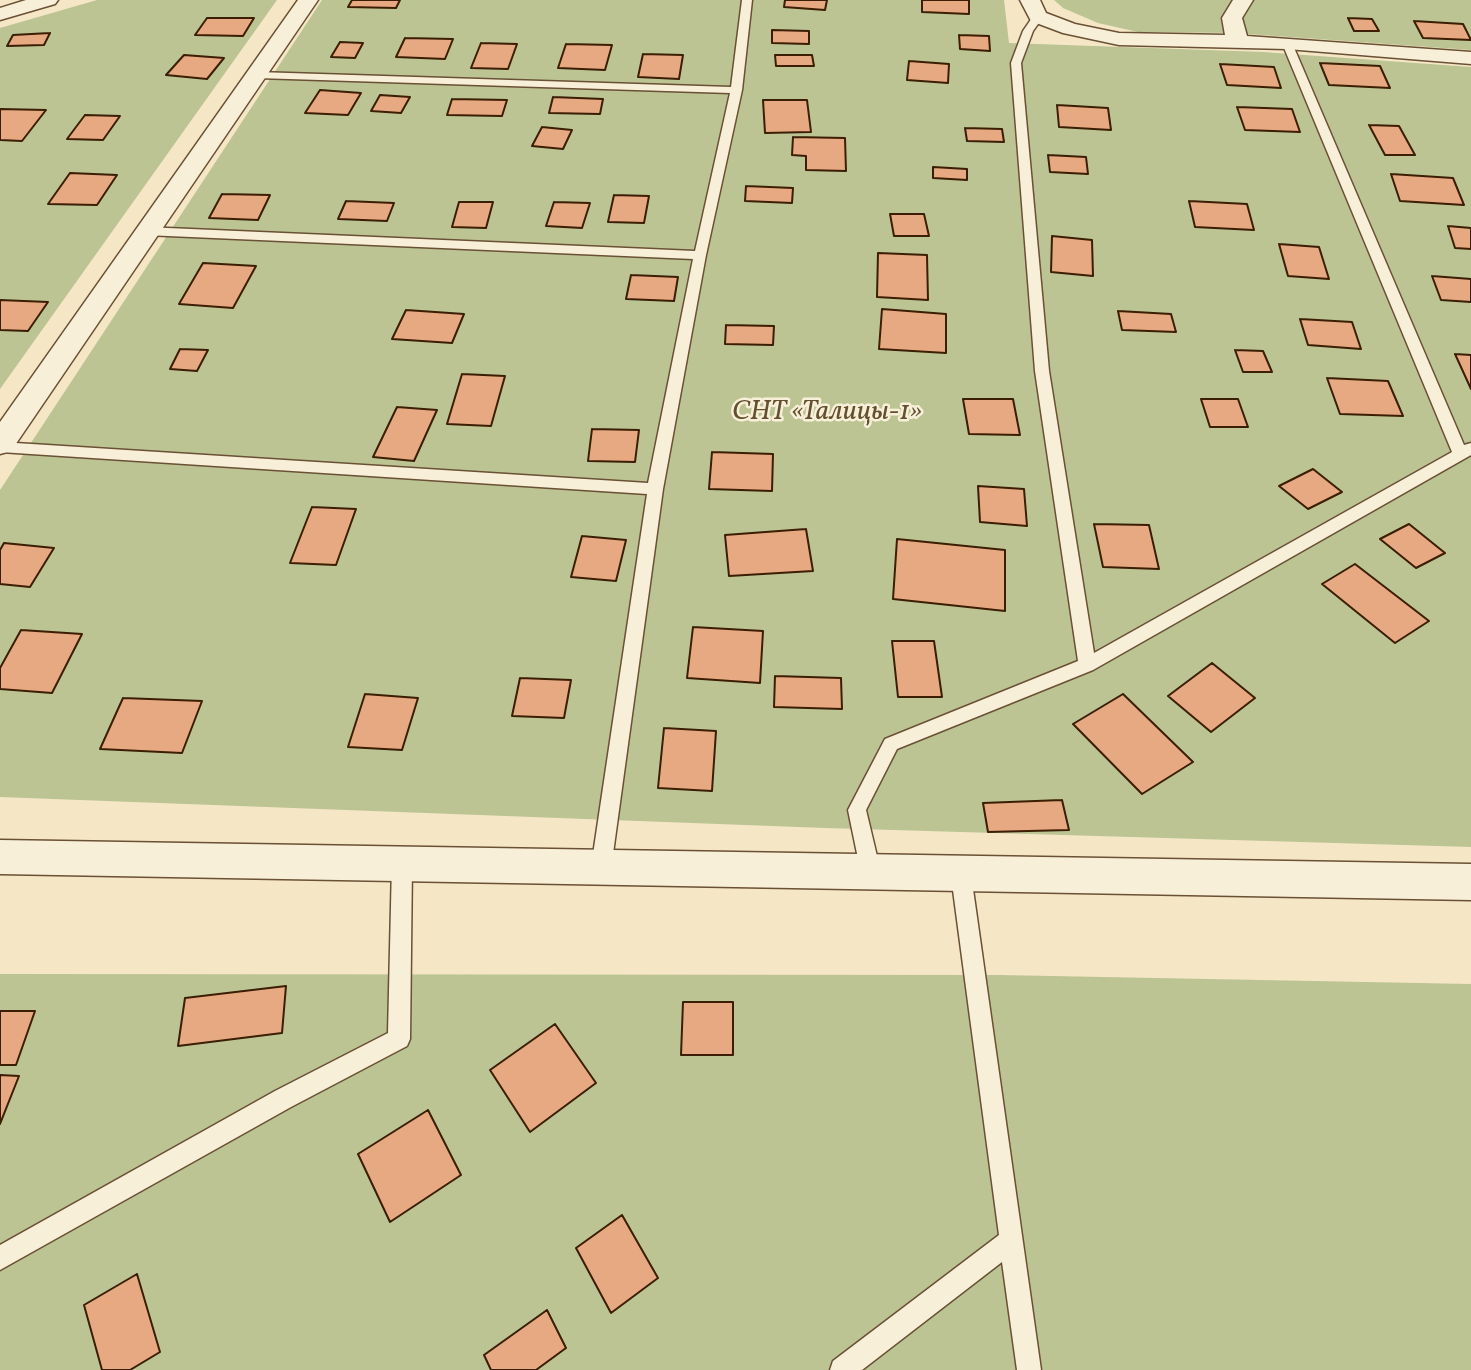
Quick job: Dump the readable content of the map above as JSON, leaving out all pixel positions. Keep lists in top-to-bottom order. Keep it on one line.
{"parks":["СНТ «Талицы-1»"]}
